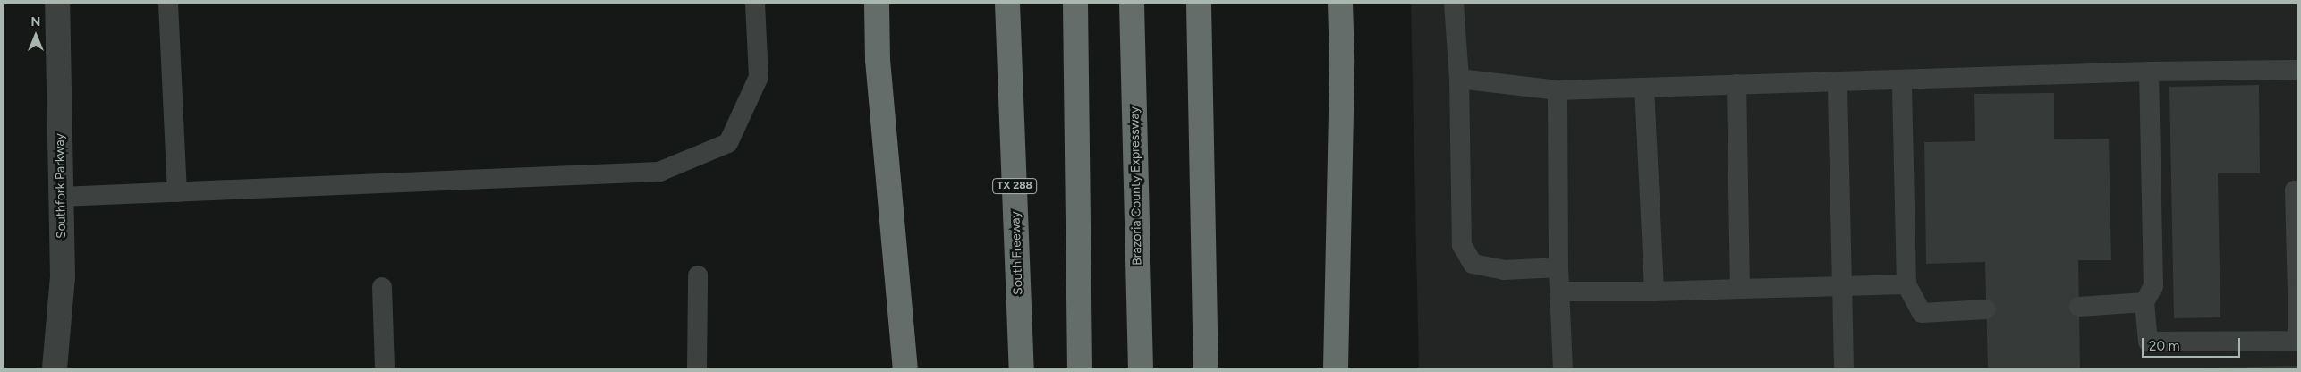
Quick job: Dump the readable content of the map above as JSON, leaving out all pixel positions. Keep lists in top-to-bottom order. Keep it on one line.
{"streets":{"highway":["TX 288","Brazoria County Expressway","South Freeway"],"street":["Southfork Parkway"]},"scale_bar":"20 m","north":"top"}
